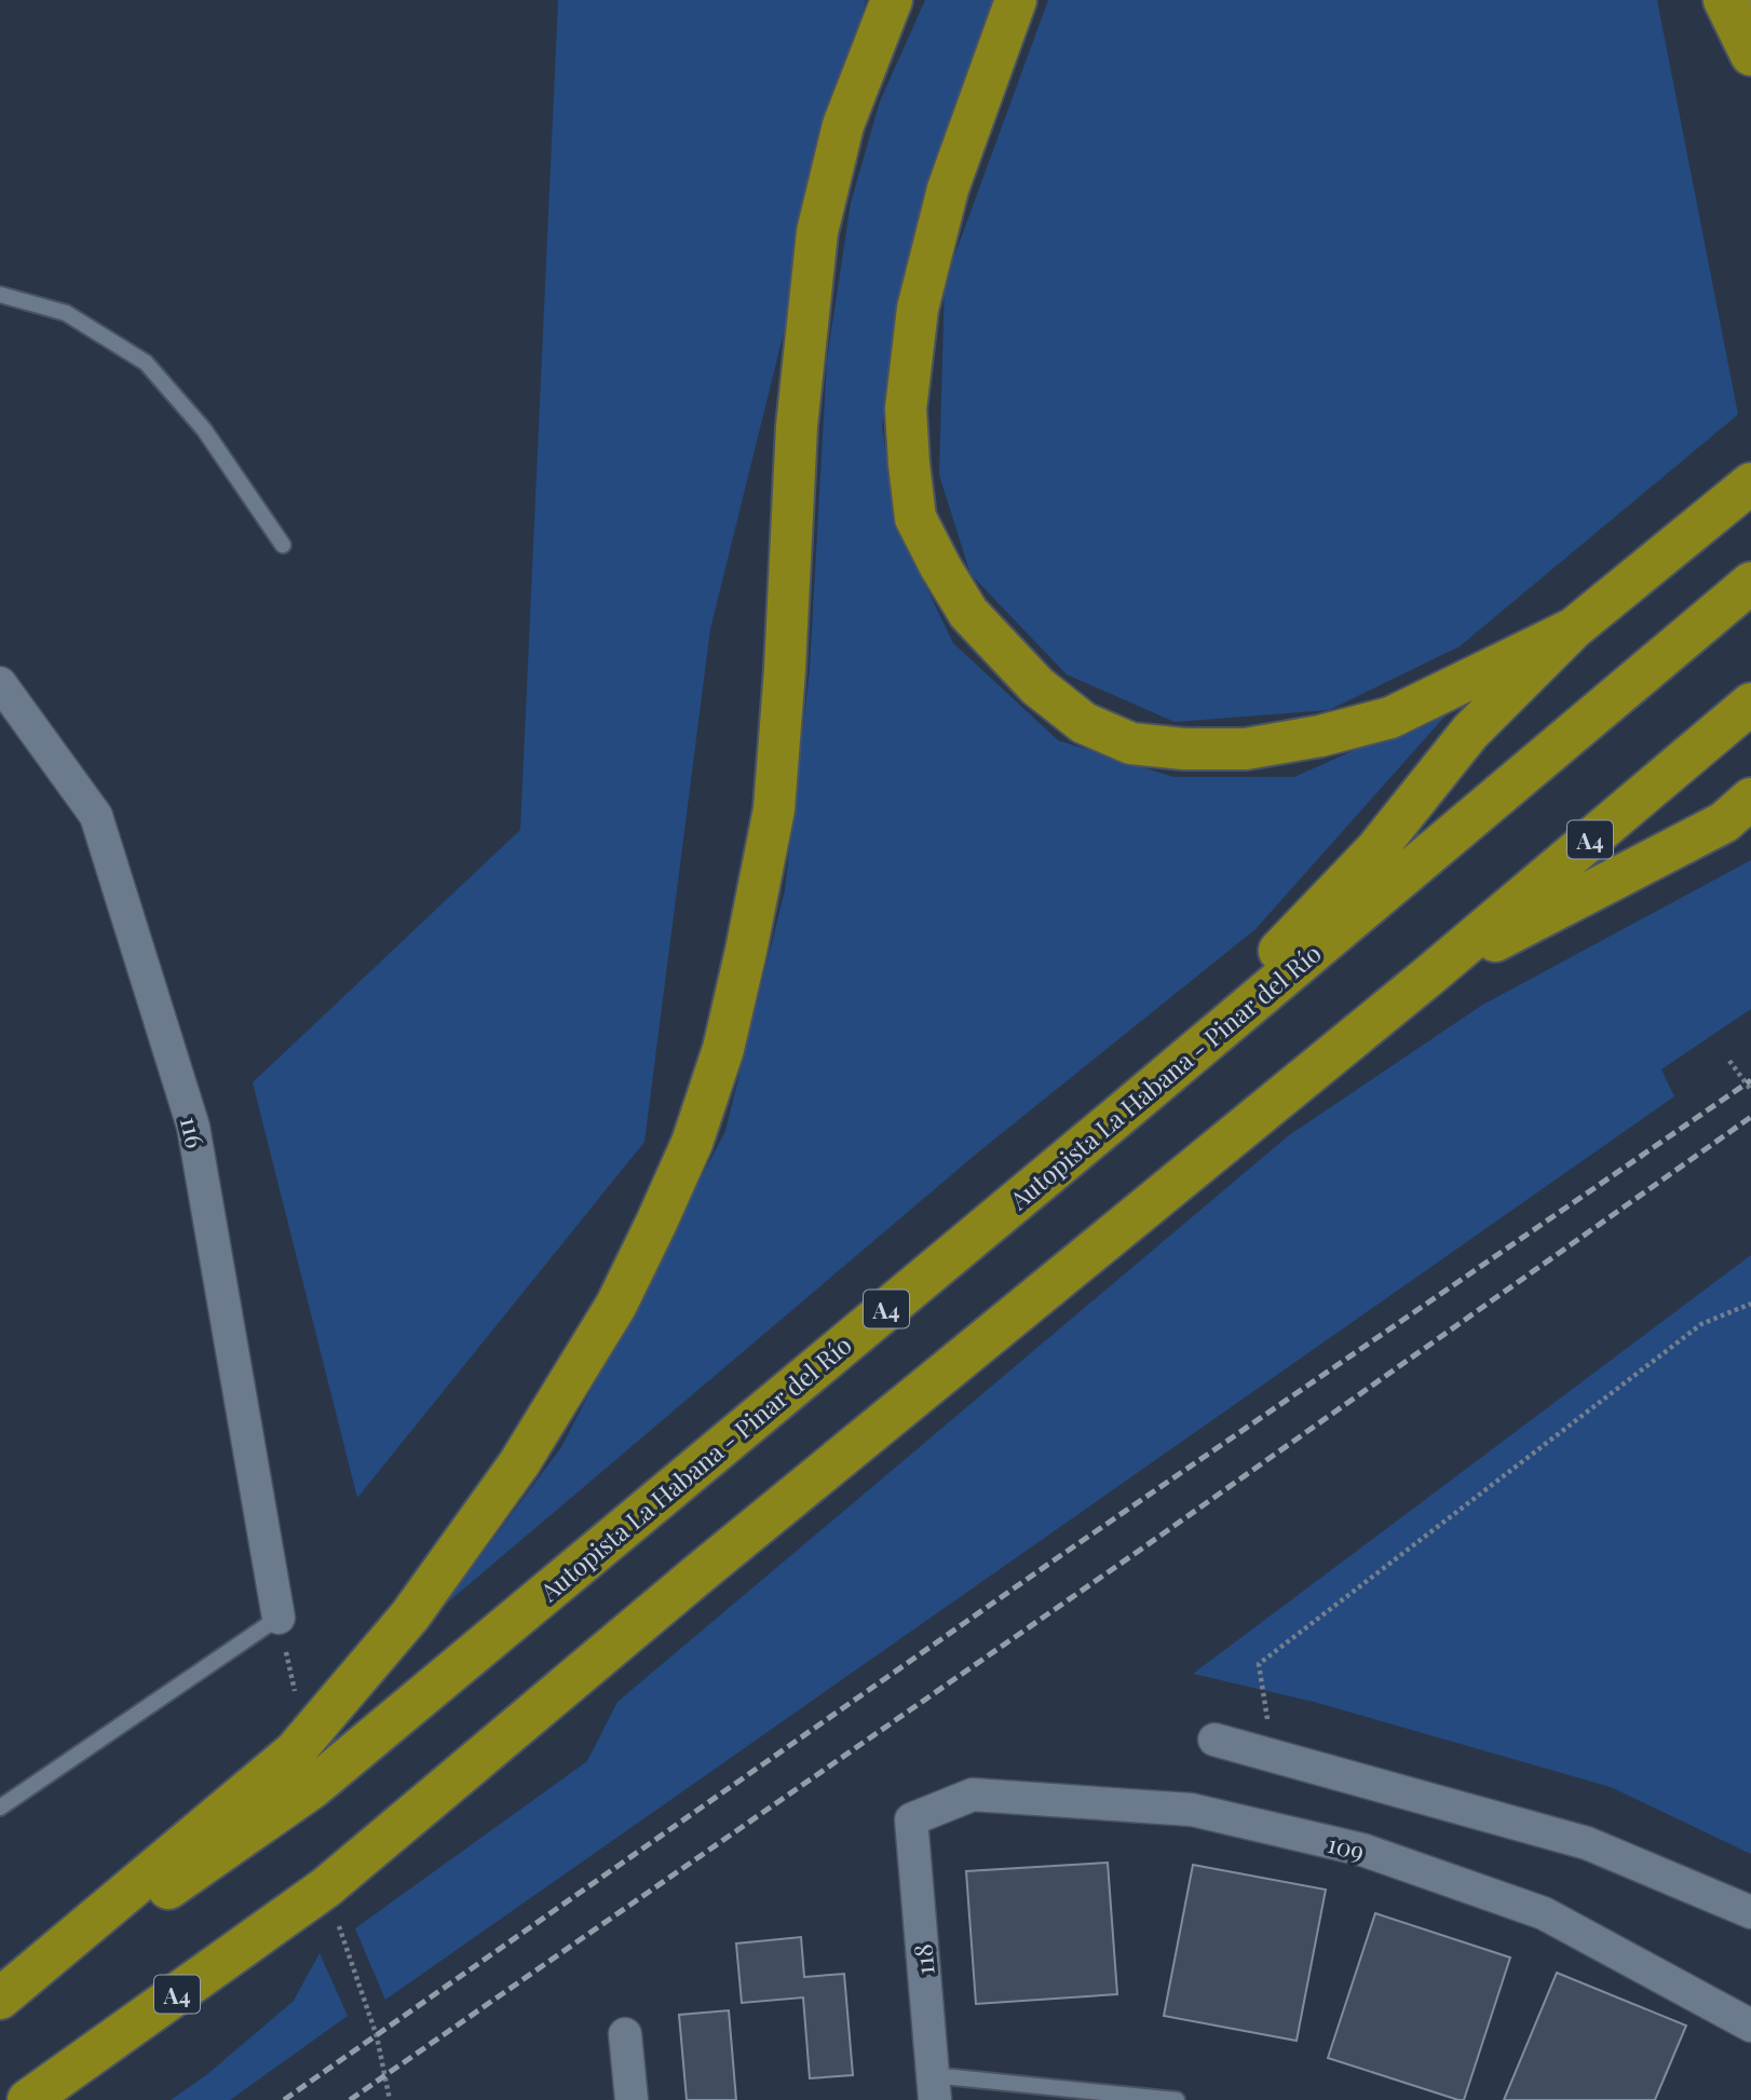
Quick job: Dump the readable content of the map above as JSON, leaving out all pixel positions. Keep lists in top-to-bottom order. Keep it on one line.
{"streets":{"highway":["A4","Autopista La Habana - Pinar del Río"],"street":["116","109","118"]},"crossings":[["109","118"]]}
